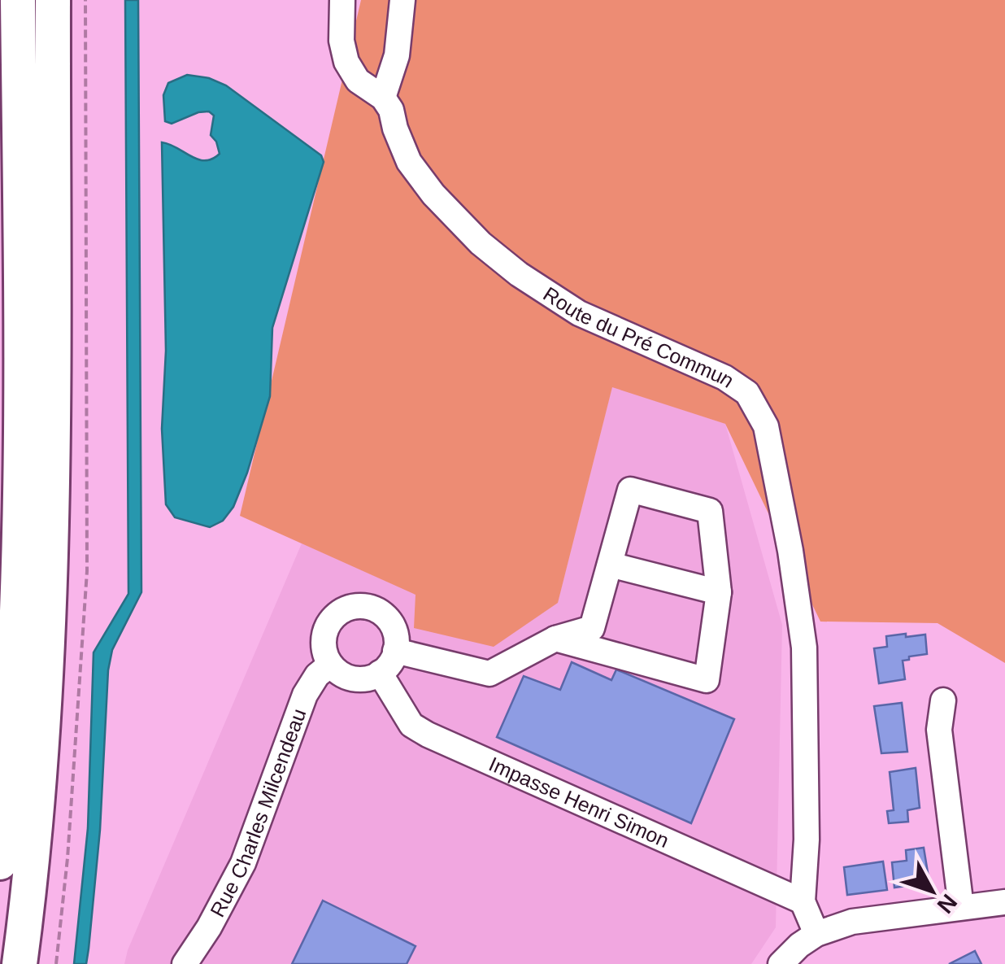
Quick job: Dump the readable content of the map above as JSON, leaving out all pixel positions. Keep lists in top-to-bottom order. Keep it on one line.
{"streets":{"street":["Route du Pré Commun","Impasse Henri Simon","Rue Charles Milcendeau"]},"crossings":[["Route du Pré Commun","Impasse Henri Simon"],["Impasse Henri Simon","Rue Charles Milcendeau"]],"north":"bottom right"}
